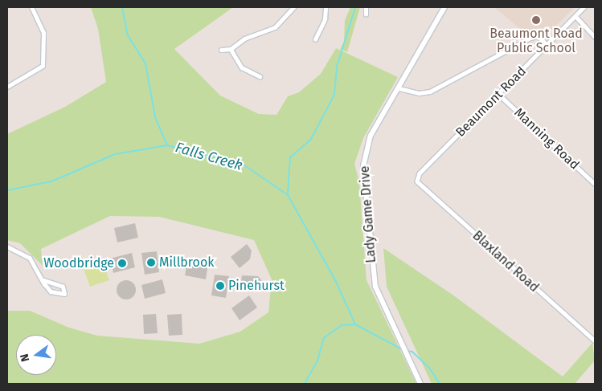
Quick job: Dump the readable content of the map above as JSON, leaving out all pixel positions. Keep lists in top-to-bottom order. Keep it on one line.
{"streets":{"main road":["Lady Game Drive"],"street":["Beaumont Road","Manning Road","Blaxland Road"]},"crossings":[["Beaumont Road","Manning Road"],["Beaumont Road","Blaxland Road"]],"water":["Falls Creek"],"places":["Beaumont Road Public School","Millbrook","Woodbridge","Pinehurst"],"north":"left"}
